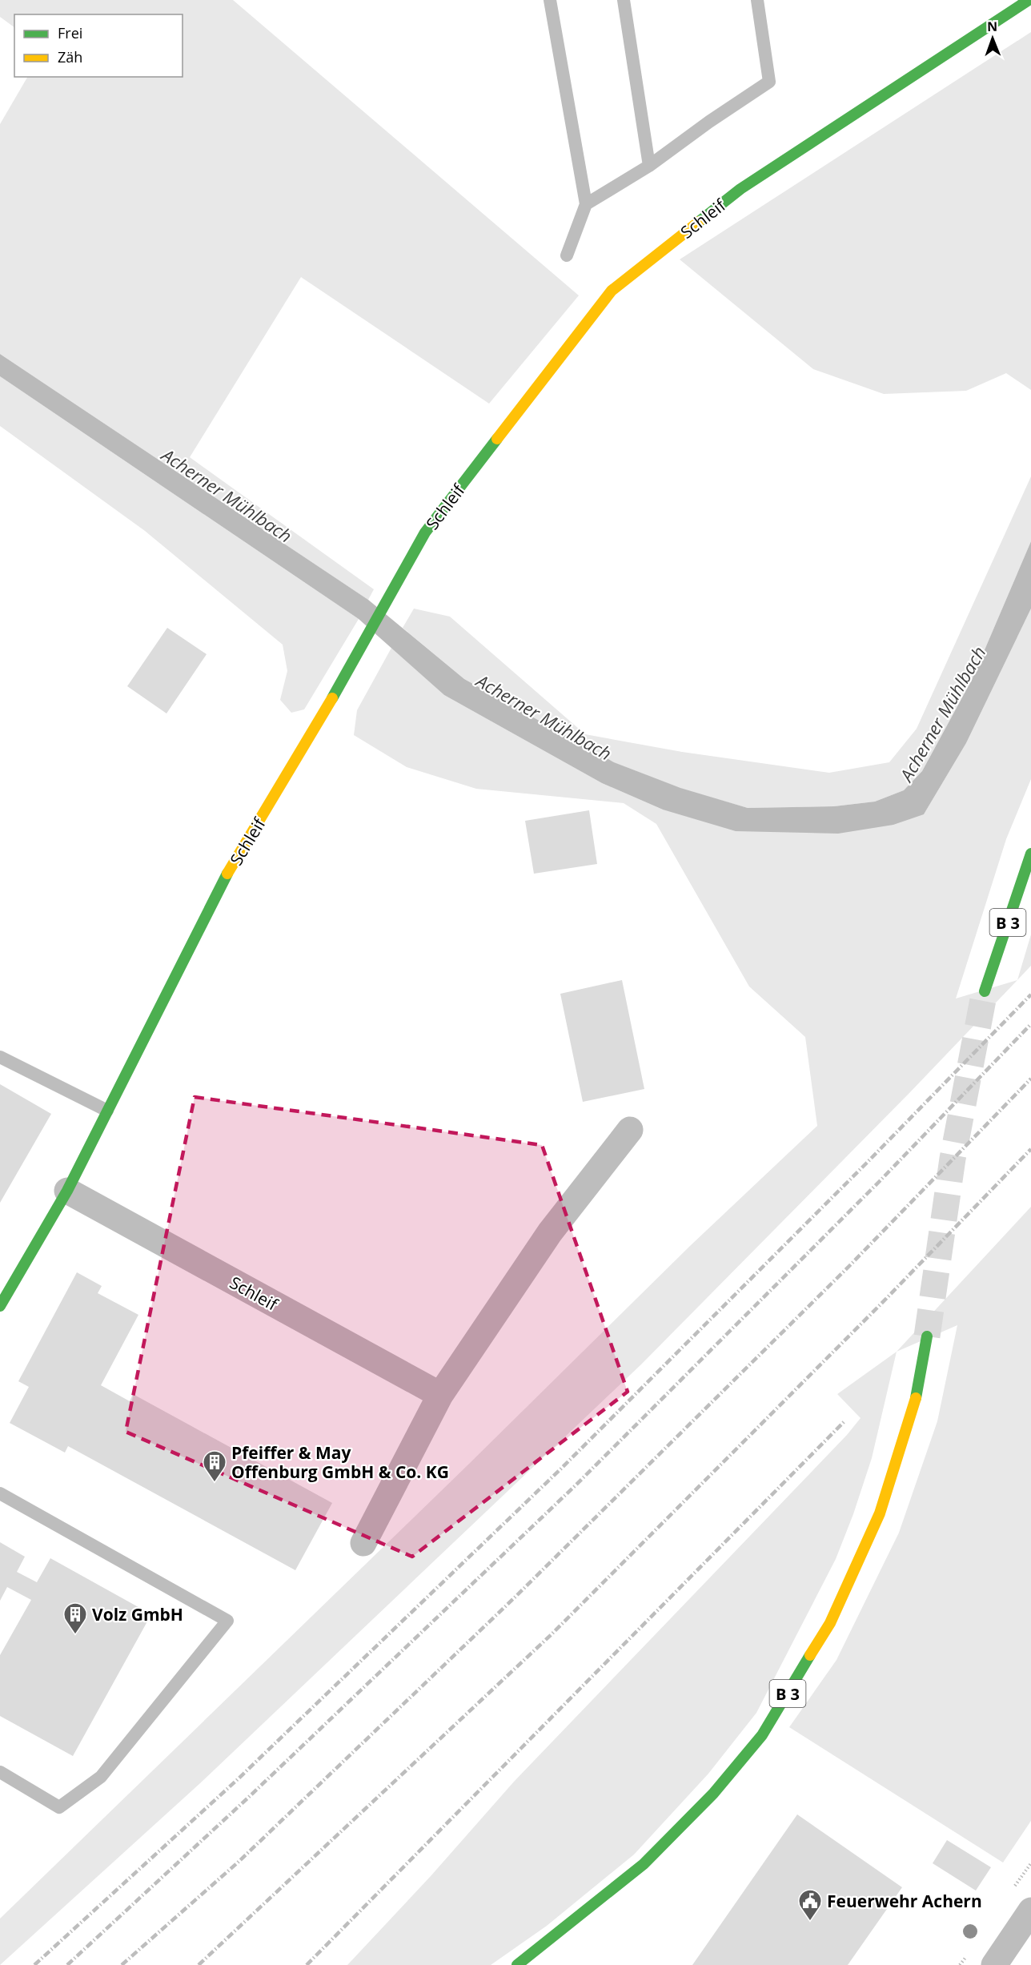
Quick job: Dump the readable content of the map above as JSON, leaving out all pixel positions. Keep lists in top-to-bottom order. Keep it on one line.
{"streets":{"street":["Schleif","B 3"]},"water":["Acherner Mühlbach"],"places":{"building":["Pfeiffer & May Offenburg GmbH & Co. KG","Volz GmbH"],"public building":["Feuerwehr Achern"]},"legend":["Frei","Zäh"],"north":"top"}
